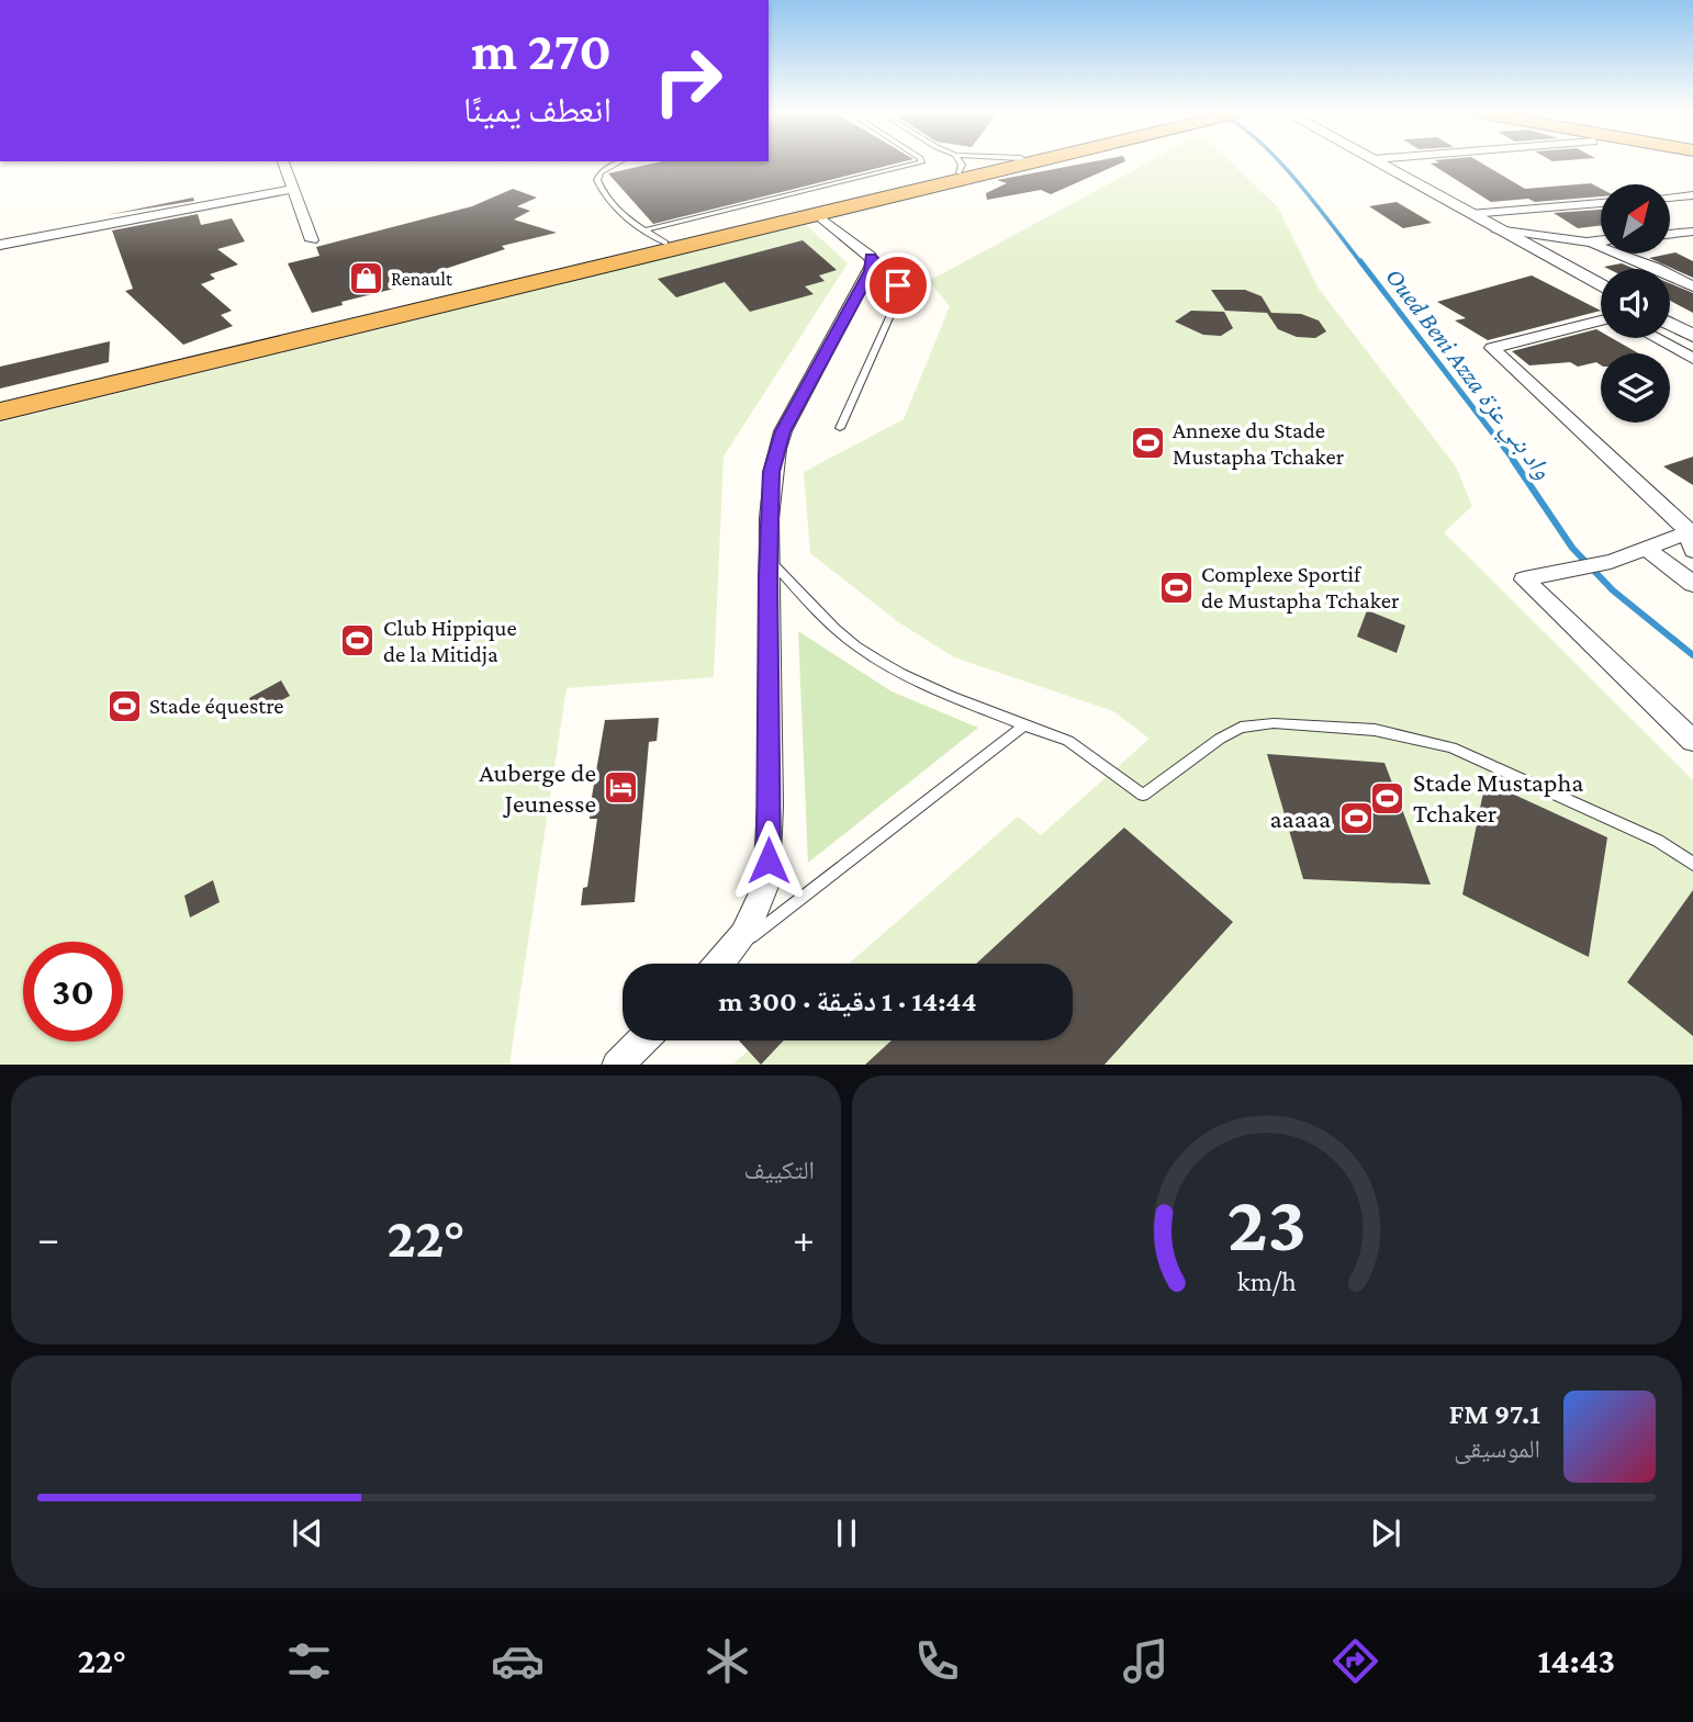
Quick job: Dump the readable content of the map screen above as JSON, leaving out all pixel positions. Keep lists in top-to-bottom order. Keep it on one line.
{"water":["Oued Beni Azza واد بني عزة"],"places":{"shop":["Renault"],"sports":["Annexe du Stade Mustapha Tchaker","Complexe Sportif de Mustapha Tchaker","Club Hippique de la Mitidja","Stade équestre","Stade Mustapha Tchaker","aaaaa"],"hotel":["Auberge de Jeunesse"]},"north":"top right","page":{"turn":["270 m","انعطف يمينًا"],"limit":"30","trip":"14:44 · 1 دقيقة · 300 m","tile":"التكييف","heat":["−","22°","+"],"song":["97.1 FM","الموسيقى"],"tabs":["14:43","22°"],"gauge":["23","km/h"]}}
